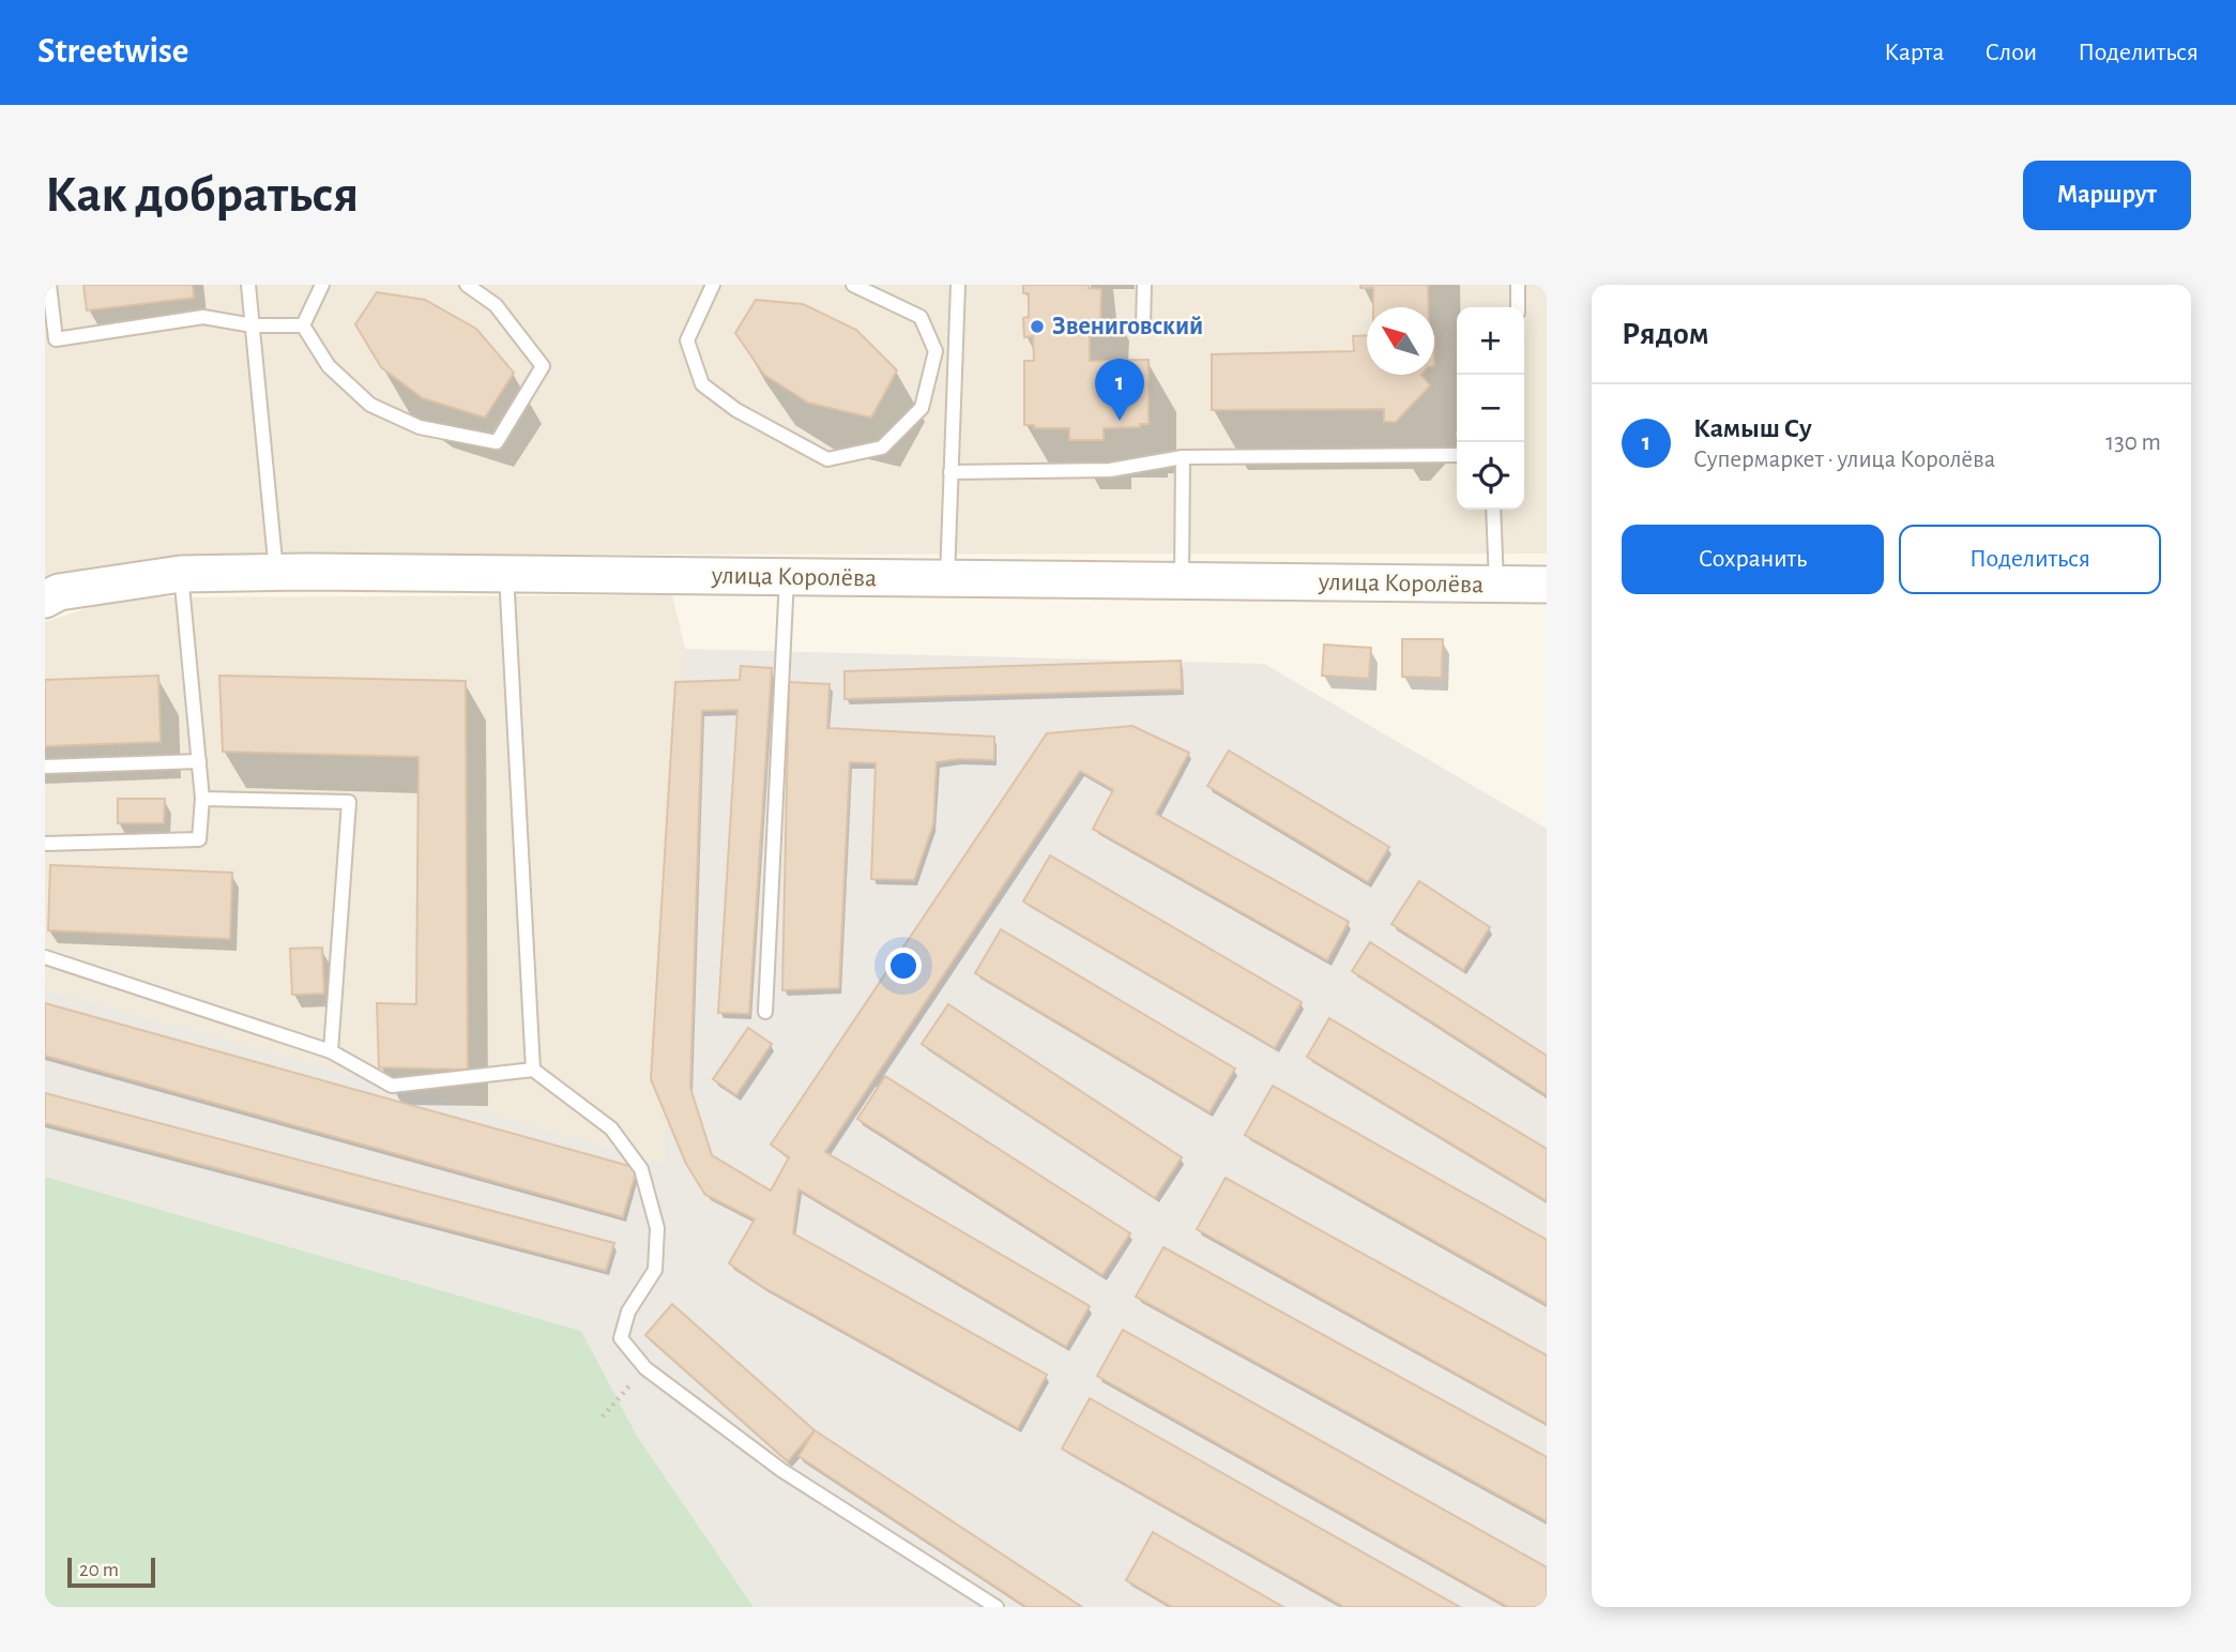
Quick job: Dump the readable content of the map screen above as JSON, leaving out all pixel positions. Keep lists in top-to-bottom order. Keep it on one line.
{"streets":{"street":["улица Королёва"]},"places":["Звениговский"],"scale_bar":"20 m","north":"top left","page":{"header":"Streetwise","nav":["Карта","Слои","Поделиться"],"buttons":["Маршрут",["Сохранить","Поделиться"]],"title":"Как добраться","heading":"Рядом","map_buttons":["+","−"],"pins":"1","list":[{"mark":"1","name":"Камыш Су","note":"Супермаркет · улица Королёва","value":"130 m"}],"scale":"20 m"}}
